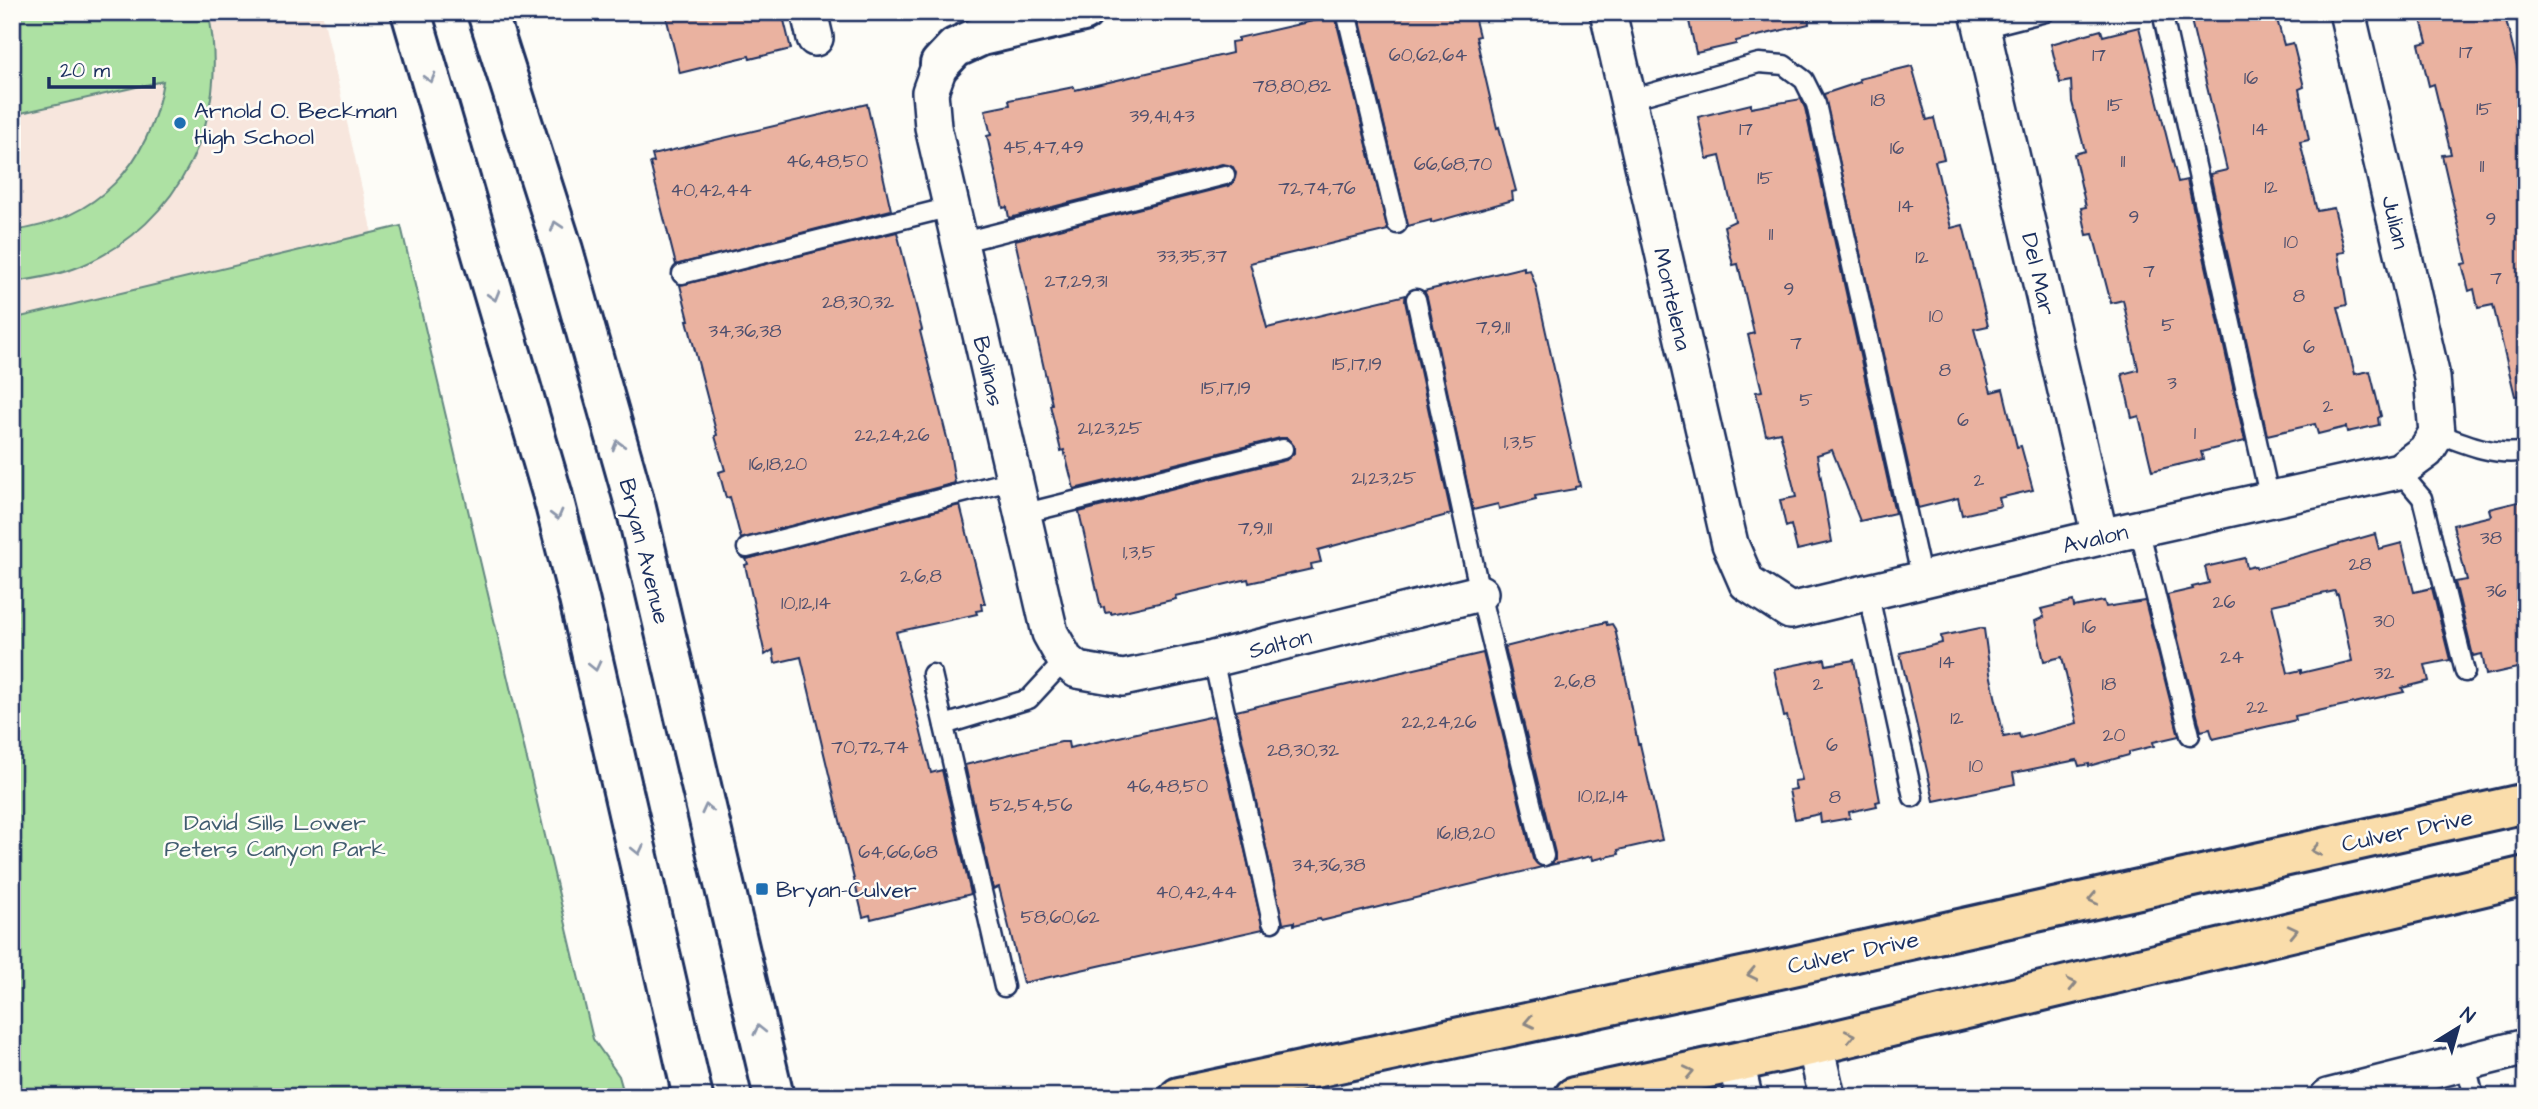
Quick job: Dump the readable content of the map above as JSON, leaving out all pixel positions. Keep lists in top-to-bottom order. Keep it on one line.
{"streets":{"main road":["Bryan Avenue","Culver Drive"],"street":["Julian","Del Mar","Montelena","Bolinas","Avalon","Salton"]},"crossings":[["Julian","Avalon"],["Del Mar","Avalon"],["Montelena","Avalon"],["Bolinas","Salton"]],"parks":["David Sills Lower Peters Canyon Park"],"places":{"other":["Arnold O. Beckman High School"],"transit":["Bryan-Culver"]},"house_numbers":["17","60,62,64","17","16","78,80,82","18","15","15","39,41,43","17","14","45,47,49","16","46,48,50","11","66,68,70","11","15","12","72,74,76","40,42,44","14","9","9","11","10","33,35,37","12","7","7","27,29,31","9","8","28,30,32","10","5","7,9,11","34,36,38","7","6","15,17,19","8","3","15,17,19","5","2","6","21,23,25","1","22,24,26","1,3,5","16,18,20","21,23,25","2","7,9,11","38","1,3,5","28","2,6,8","36","26","10,12,14","30","16","24","14","32","2,6,8","2","18","22","12","22,24,26","20","6","70,72,74","28,30,32","10","46,48,50","10,12,14","8","52,54,56","16,18,20","64,66,68","34,36,38","40,42,44","58,60,62"],"scale_bar":"20 m","north":"top right"}
